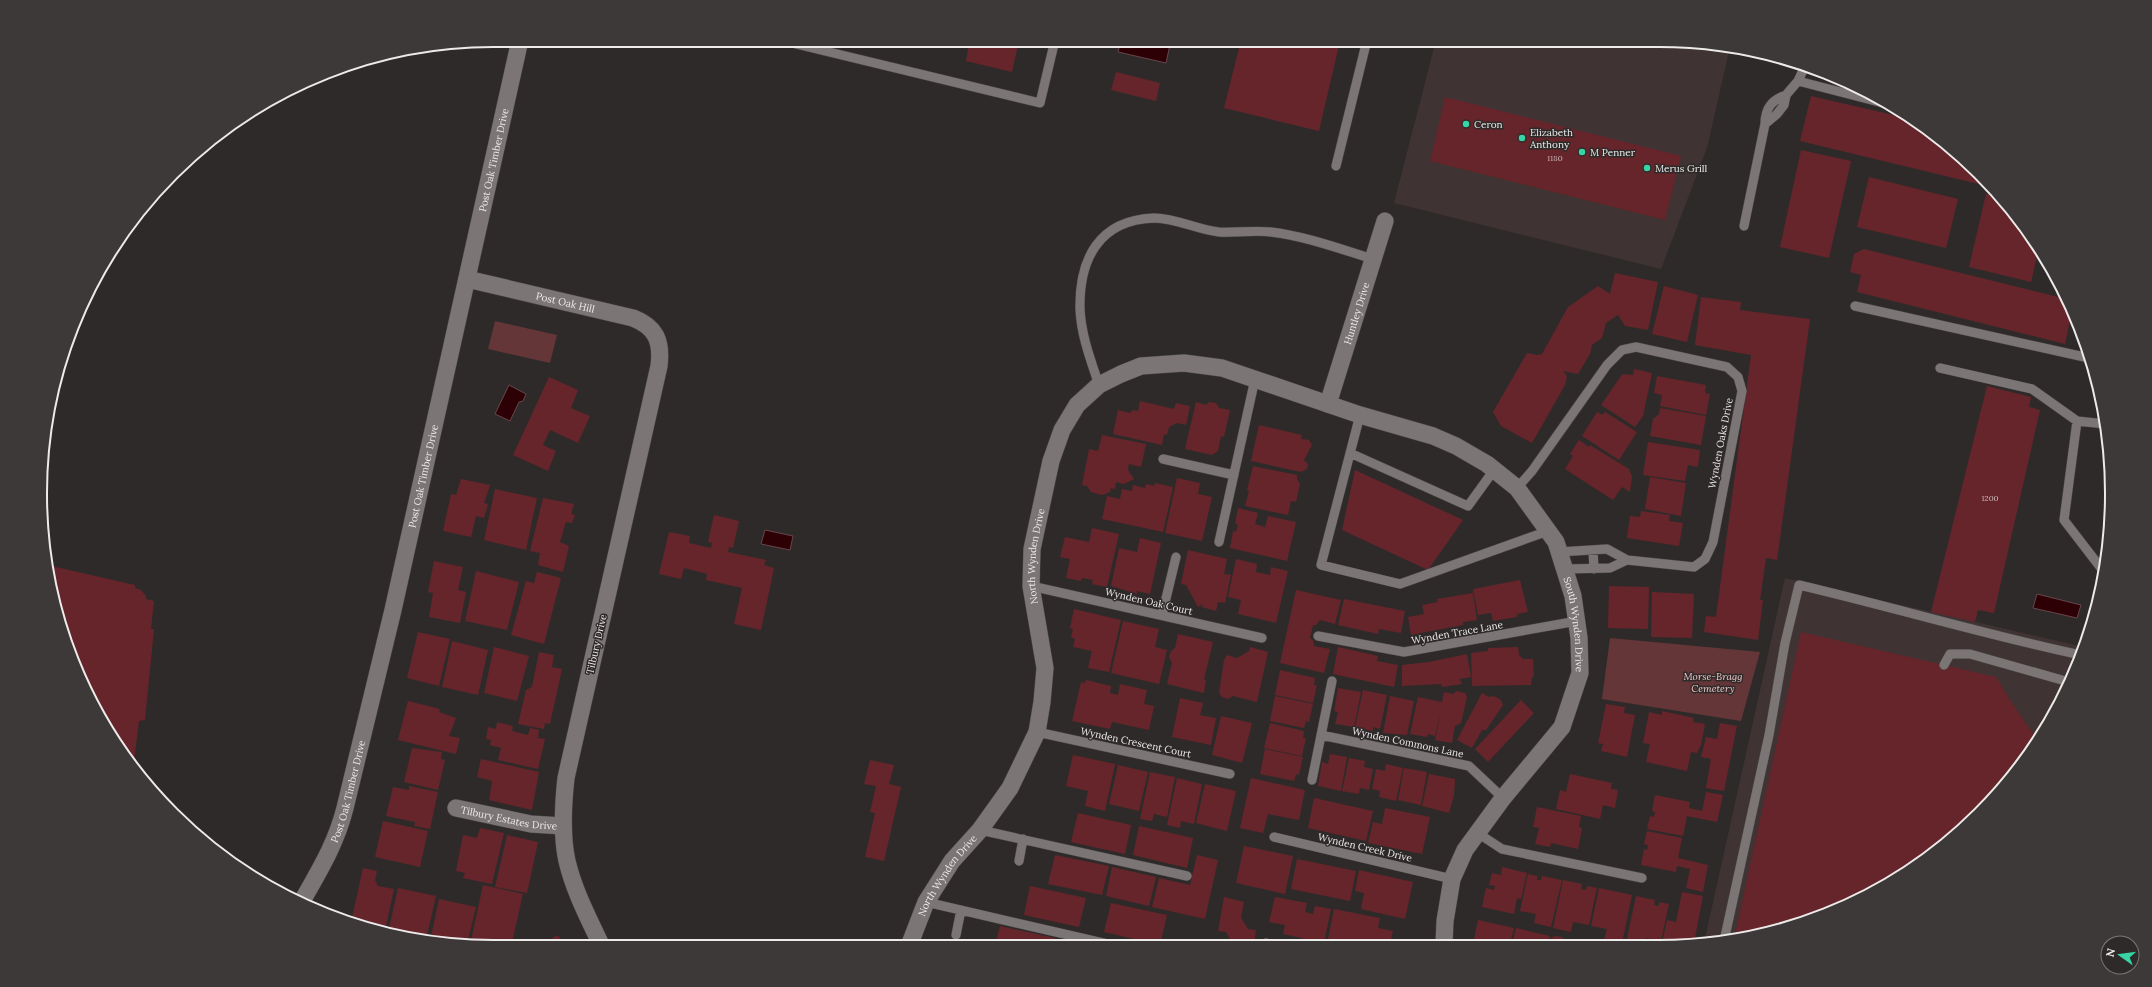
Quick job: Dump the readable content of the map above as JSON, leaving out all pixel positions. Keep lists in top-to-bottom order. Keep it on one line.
{"streets":{"street":["Post Oak Timber Drive","Post Oak Hill","Huntley Drive","North Wynden Drive","South Wynden Drive","Tilbury Drive","Tilbury Estates Drive"],"lane":["Wynden Oaks Drive","Wynden Oak Court","Wynden Trace Lane","Wynden Crescent Court","Wynden Commons Lane","Wynden Creek Drive"]},"crossings":[["Post Oak Timber Drive","Post Oak Hill"],["Post Oak Hill","Tilbury Drive"],["Huntley Drive","North Wynden Drive"],["Huntley Drive","South Wynden Drive"],["Wynden Oaks Drive","South Wynden Drive"],["North Wynden Drive","Wynden Oak Court"],["North Wynden Drive","South Wynden Drive"],["North Wynden Drive","Wynden Crescent Court"],["South Wynden Drive","Wynden Trace Lane"],["South Wynden Drive","Wynden Commons Lane"],["South Wynden Drive","Wynden Creek Drive"],["Tilbury Drive","Tilbury Estates Drive"]],"parks":["Morse-Bragg Cemetery"],"places":["Ceron","Elizabeth Anthony","M Penner","Merus Grill"],"house_numbers":["1180","1200"],"north":"left"}
